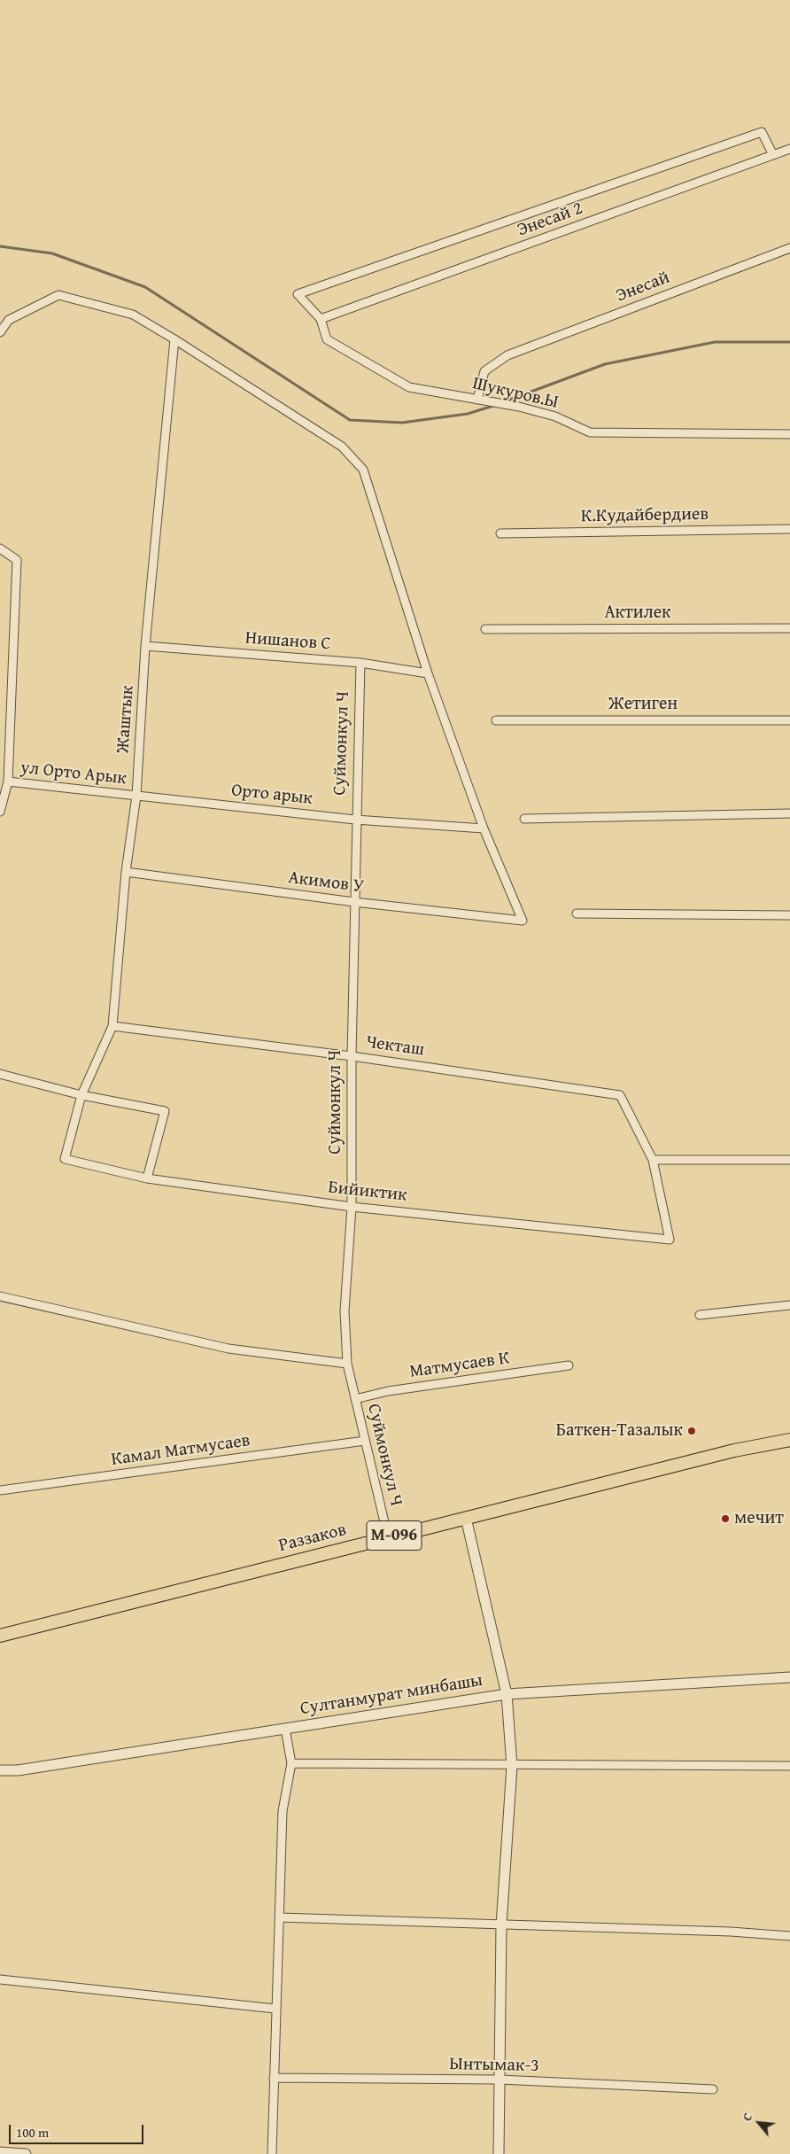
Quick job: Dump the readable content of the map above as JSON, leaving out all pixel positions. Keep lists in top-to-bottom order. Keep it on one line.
{"streets":{"main road":["М-096","Раззаков"],"street":["Энесай 2","Энесай","Шукуров.Ы","К.Кудайбердиев","Актилек","Нишанов С","Жетиген","Жаштык","Суймонкул Ч","ул Орто Арык","Орто арык","Акимов У","Чекташ","Бийиктик","Матмусаев К","Камал Матмусаев","Султанмурат минбашы","Ынтымак-3"]},"crossings":[["Энесай 2","Шукуров.Ы"],["Энесай","Шукуров.Ы"],["Нишанов С","Жаштык"],["Нишанов С","Суймонкул Ч"],["Жаштык","ул Орто Арык"],["Жаштык","Орто арык"],["Жаштык","Акимов У"],["Жаштык","Чекташ"],["Жаштык","Бийиктик"],["Суймонкул Ч","Орто арык"],["Суймонкул Ч","Акимов У"],["Суймонкул Ч","Чекташ"],["Суймонкул Ч","Бийиктик"],["Суймонкул Ч","Матмусаев К"],["Суймонкул Ч","Камал Матмусаев"],["Суймонкул Ч","Раззаков"],["ул Орто Арык","Орто арык"],["Орто арык","Акимов У"],["Чекташ","Бийиктик"]],"places":["Баткен-Тазалык","мечит"],"scale_bar":"100 m","north":"top left"}
